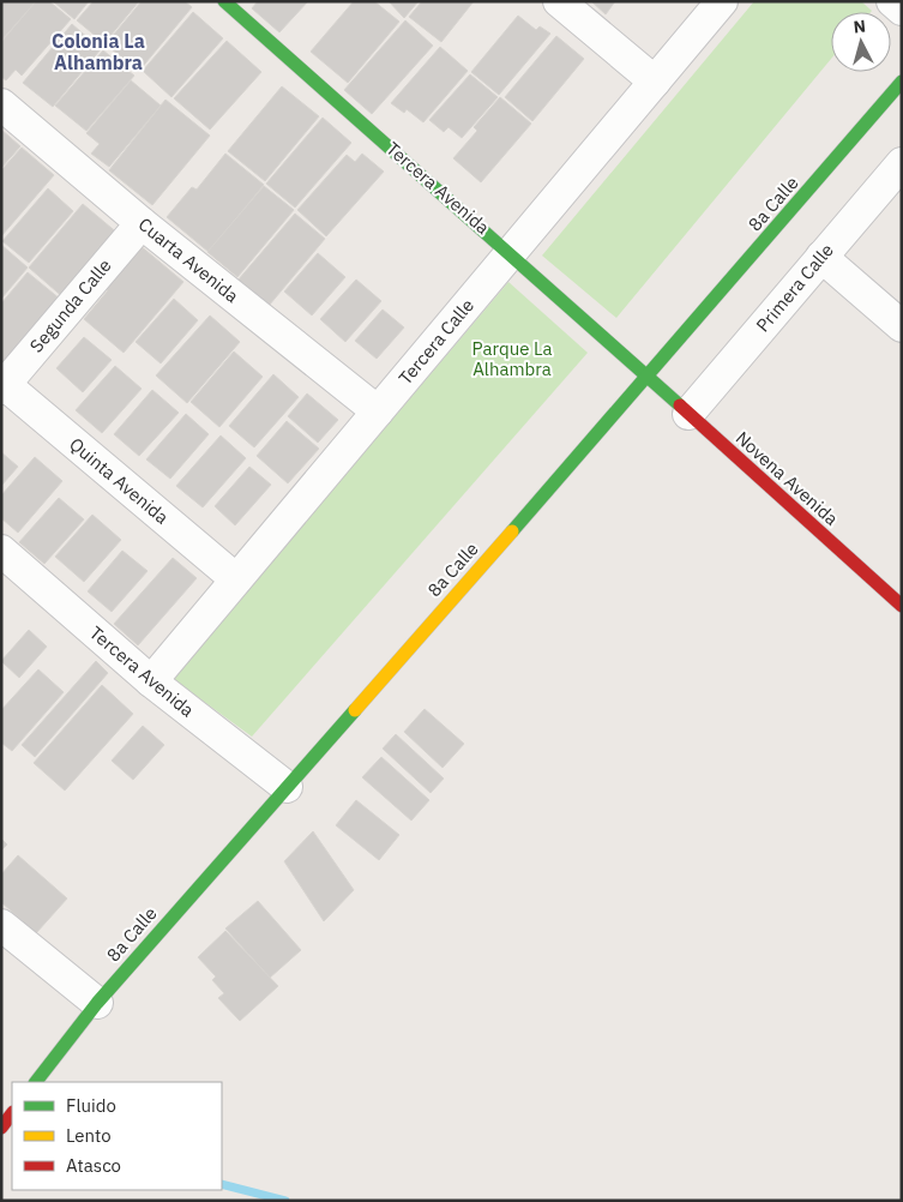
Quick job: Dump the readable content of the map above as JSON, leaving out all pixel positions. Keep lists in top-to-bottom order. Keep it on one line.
{"streets":{"street":["Tercera Avenida","8a Calle","Cuarta Avenida","Primera Calle","Segunda Calle","Tercera Calle","Novena Avenida","Quinta Avenida"]},"crossings":[["Tercera Avenida","8a Calle"],["Tercera Avenida","Tercera Calle"],["Tercera Avenida","Novena Avenida"],["8a Calle","Novena Avenida"],["Cuarta Avenida","Segunda Calle"],["Cuarta Avenida","Tercera Calle"],["Primera Calle","Novena Avenida"],["Segunda Calle","Quinta Avenida"],["Tercera Calle","Quinta Avenida"]],"districts":["Colonia La Alhambra"],"parks":["Parque La Alhambra"],"legend":["Fluido","Lento","Atasco"],"north":"top"}
